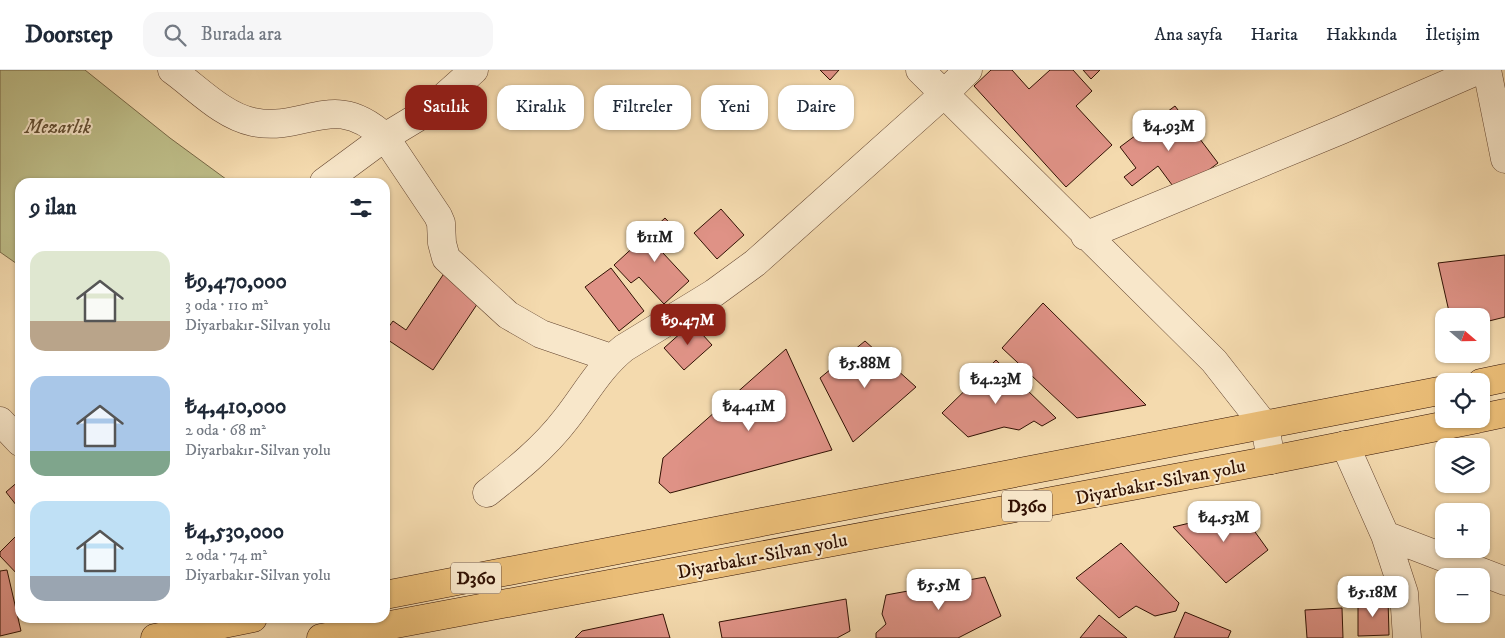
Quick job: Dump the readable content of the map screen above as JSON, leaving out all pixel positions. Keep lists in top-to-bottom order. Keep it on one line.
{"streets":{"highway":["Diyarbakır-Silvan yolu","D360"]},"crossings":[["Diyarbakır-Silvan yolu","D360"]],"parks":["Mezarlık"],"north":"right","page":{"header":"Doorstep","search":"Burada ara","nav":["Ana sayfa","Harita","Hakkında","İletişim"],"chip":["Satılık","Kiralık","Filtreler","Yeni","Daire"],"price":["₺4.93M","₺11M","₺9.47M","₺5.88M","₺4.23M","₺4.41M","₺4.53M","₺5.5M","₺5.18M"],"heading":"9 ilan","list":[{"name":"₺9,470,000","note":"3 oda · 110 m² · Diyarbakır-Silvan yolu"},{"name":"₺4,410,000","note":"2 oda · 68 m² · Diyarbakır-Silvan yolu"},{"name":"₺4,530,000","note":"2 oda · 74 m² · Diyarbakır-Silvan yolu"}],"map_buttons":["+","−"]}}
